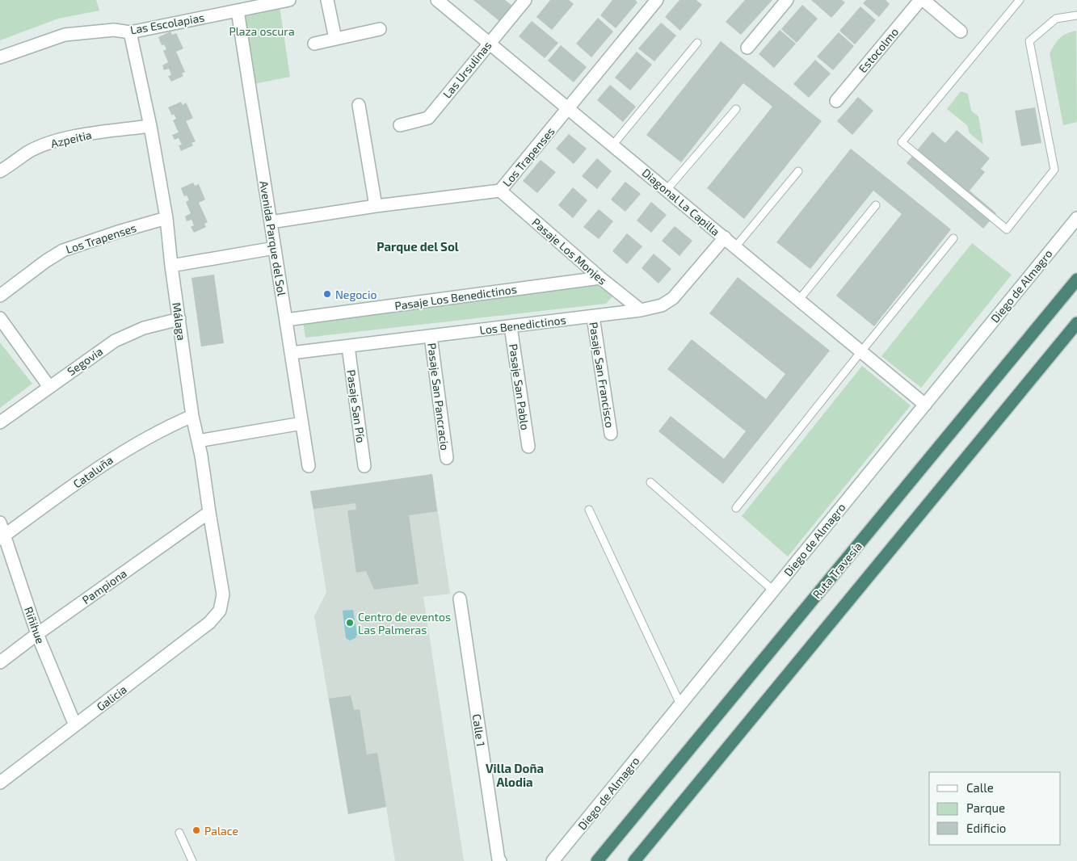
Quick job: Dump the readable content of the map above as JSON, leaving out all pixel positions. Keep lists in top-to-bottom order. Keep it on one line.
{"streets":{"highway":["Ruta Travesía"],"street":["Las Escolapias","Estocolmo","Las Ursulinas","Azpeitia","Los Trapenses","Diagonal La Capilla","Avenida Parque del Sol","Pasaje Los Monjes","Diego de Almagro","Pasaje Los Benedictinos","Málaga","Los Benedictinos","Segovia","Pasaje San Francisco","Pasaje San Pablo","Pasaje San Pancracio","Pasaje San Pío","Cataluña","Pampiona","Riñihue","Galicia","Calle 1"]},"crossings":[["Las Escolapias","Avenida Parque del Sol"],["Las Escolapias","Málaga"],["Las Ursulinas","Diagonal La Capilla"],["Azpeitia","Málaga"],["Los Trapenses","Diagonal La Capilla"],["Los Trapenses","Avenida Parque del Sol"],["Los Trapenses","Pasaje Los Monjes"],["Los Trapenses","Málaga"],["Diagonal La Capilla","Diego de Almagro"],["Diagonal La Capilla","Los Benedictinos"],["Avenida Parque del Sol","Pasaje Los Benedictinos"],["Avenida Parque del Sol","Los Benedictinos"],["Pasaje Los Monjes","Pasaje Los Benedictinos"],["Pasaje Los Monjes","Los Benedictinos"],["Málaga","Segovia"],["Málaga","Cataluña"],["Málaga","Pampiona"],["Málaga","Galicia"],["Los Benedictinos","Pasaje San Francisco"],["Los Benedictinos","Pasaje San Pablo"],["Los Benedictinos","Pasaje San Pancracio"],["Los Benedictinos","Pasaje San Pío"],["Cataluña","Riñihue"],["Pampiona","Riñihue"],["Riñihue","Galicia"]],"districts":["Parque del Sol","Villa Doña Alodia"],"parks":["Plaza oscura"],"places":["Negocio","Centro de eventos Las Palmeras","Palace"],"legend":["Calle","Parque","Edificio"]}
